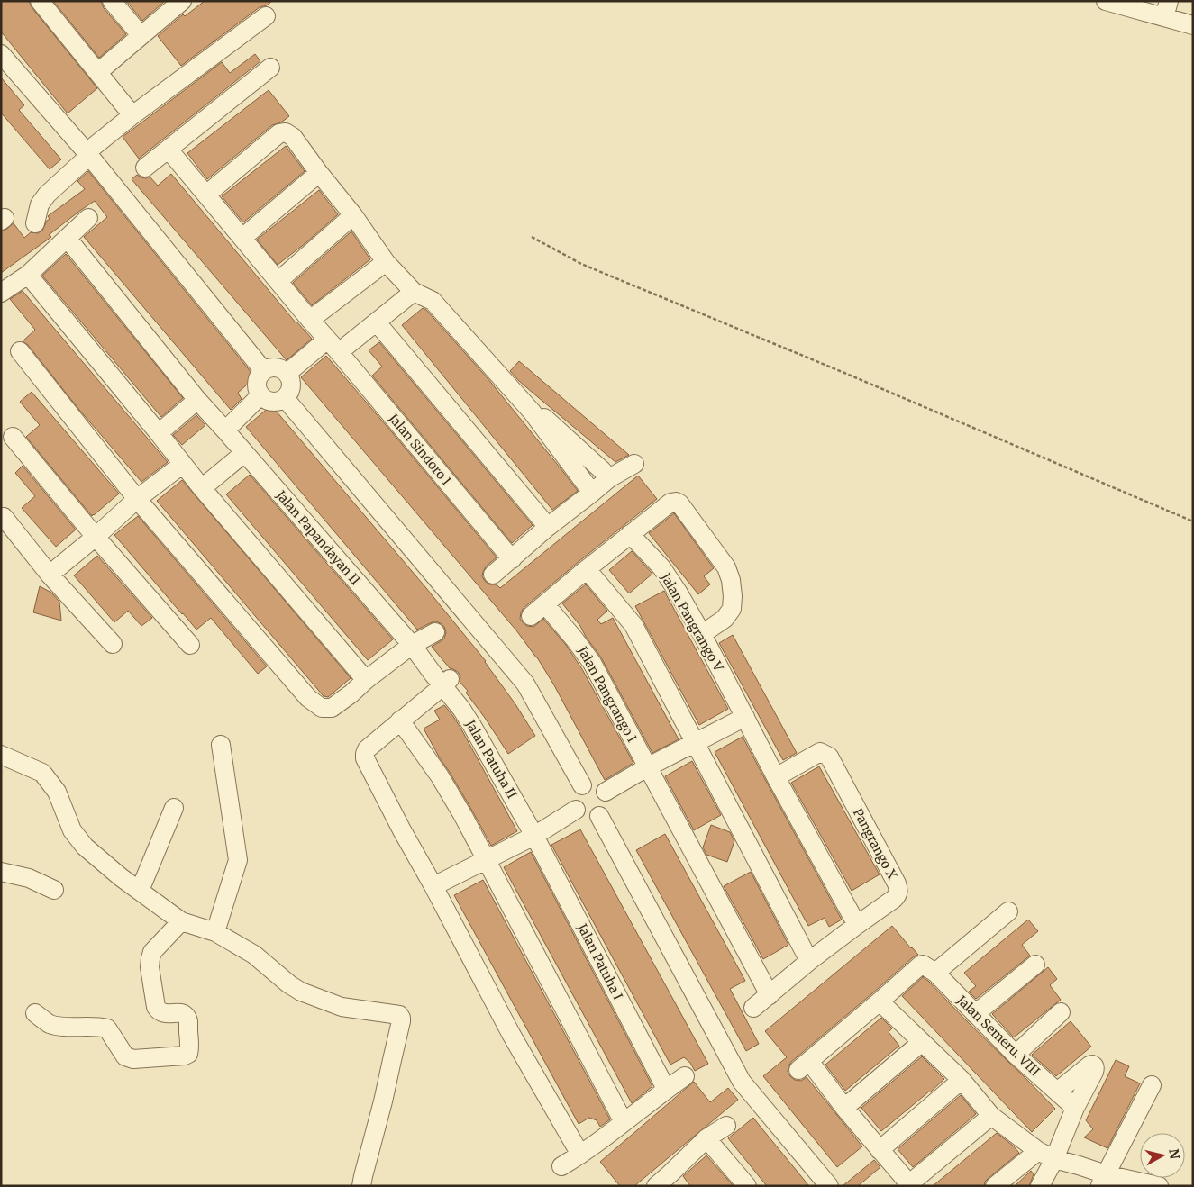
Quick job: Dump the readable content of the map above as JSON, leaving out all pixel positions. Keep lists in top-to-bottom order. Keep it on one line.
{"streets":{"street":["Jalan Sindoro I","Jalan Papandayan II","Jalan Pangrango V","Jalan Pangrango I","Jalan Patuha II","Pangrango X","Jalan Patuha I","Jalan Semeru. VIII"]},"crossings":[["Jalan Papandayan II","Jalan Patuha II"],["Jalan Pangrango V","Pangrango X"],["Jalan Pangrango I","Pangrango X"],["Jalan Patuha II","Jalan Patuha I"]],"north":"right"}
